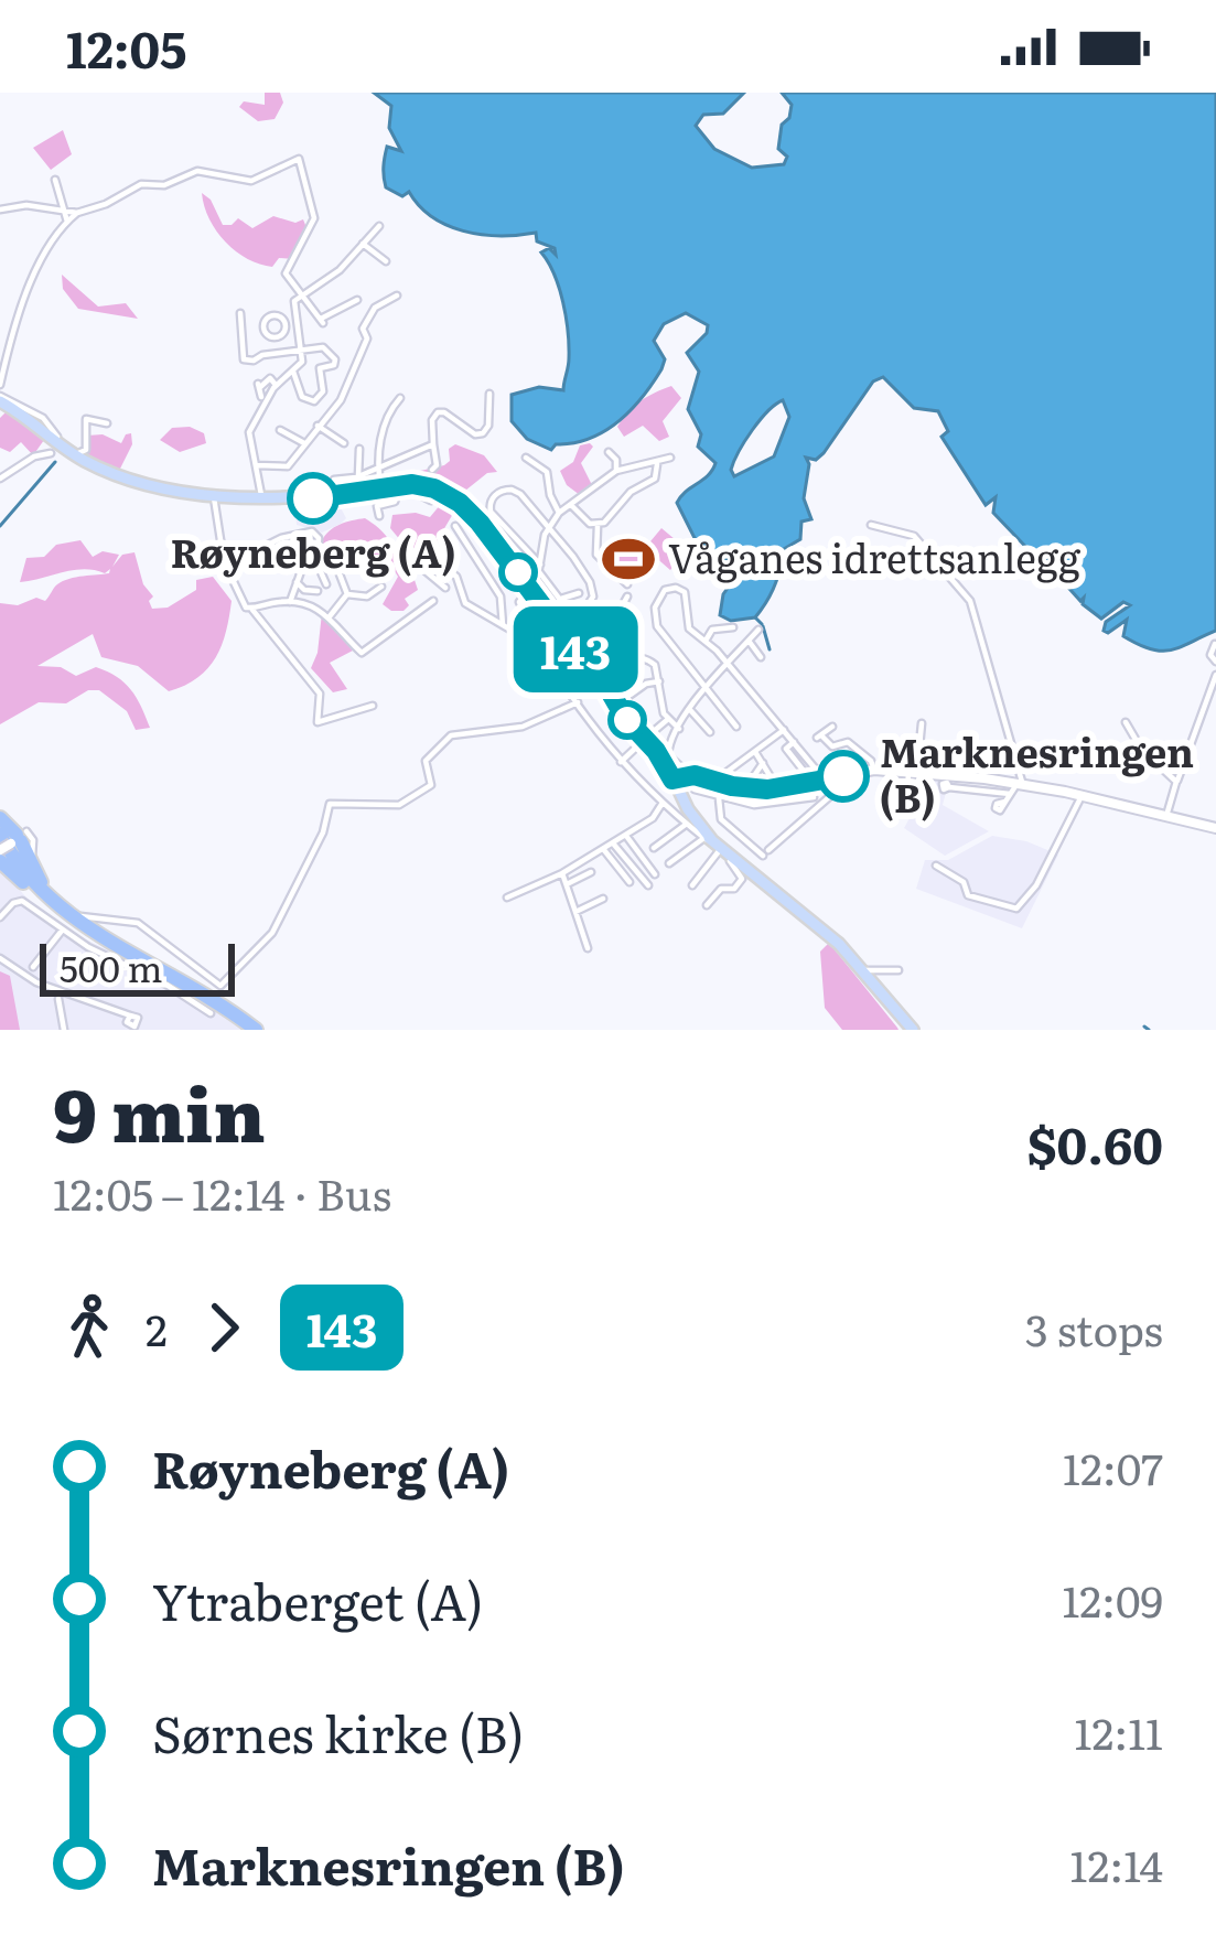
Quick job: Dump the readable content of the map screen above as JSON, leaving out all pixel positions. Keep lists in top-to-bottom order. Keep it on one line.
{"places":{"other":["Røyneberg (A)","Marknesringen (B)"],"sports":["Våganes idrettsanlegg"]},"lines":["bus line 143"],"scale_bar":"500 m","page":{"status":"12:05","on_map":"143","scale":"500 m","heading":["9 min","12:05 – 12:14 · Bus","$0.60"],"legs":["2","143","3 stops"],"list":[{"name":"Røyneberg (A)","value":"12:07"},{"name":"Ytraberget (A)","value":"12:09"},{"name":"Sørnes kirke (B)","value":"12:11"},{"name":"Marknesringen (B)","value":"12:14"}]}}
